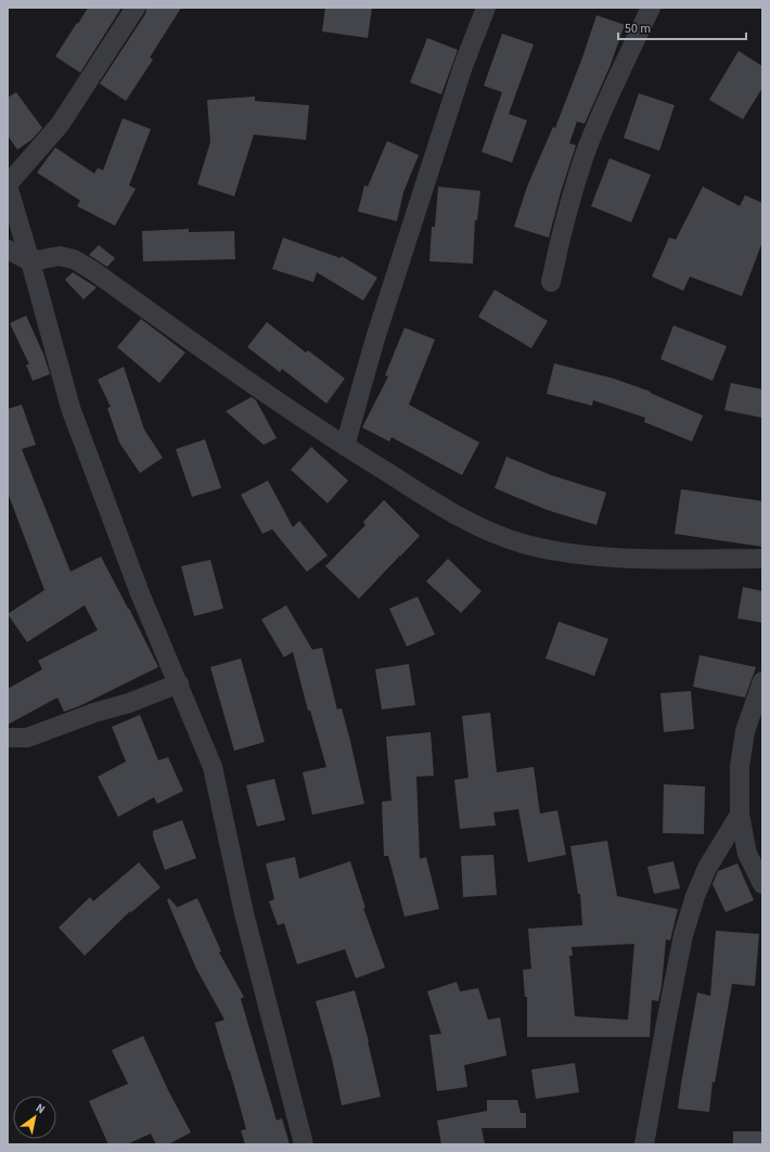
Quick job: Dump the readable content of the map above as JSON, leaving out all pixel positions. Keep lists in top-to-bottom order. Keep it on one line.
{"scale_bar":"50 m","north":"top right"}
